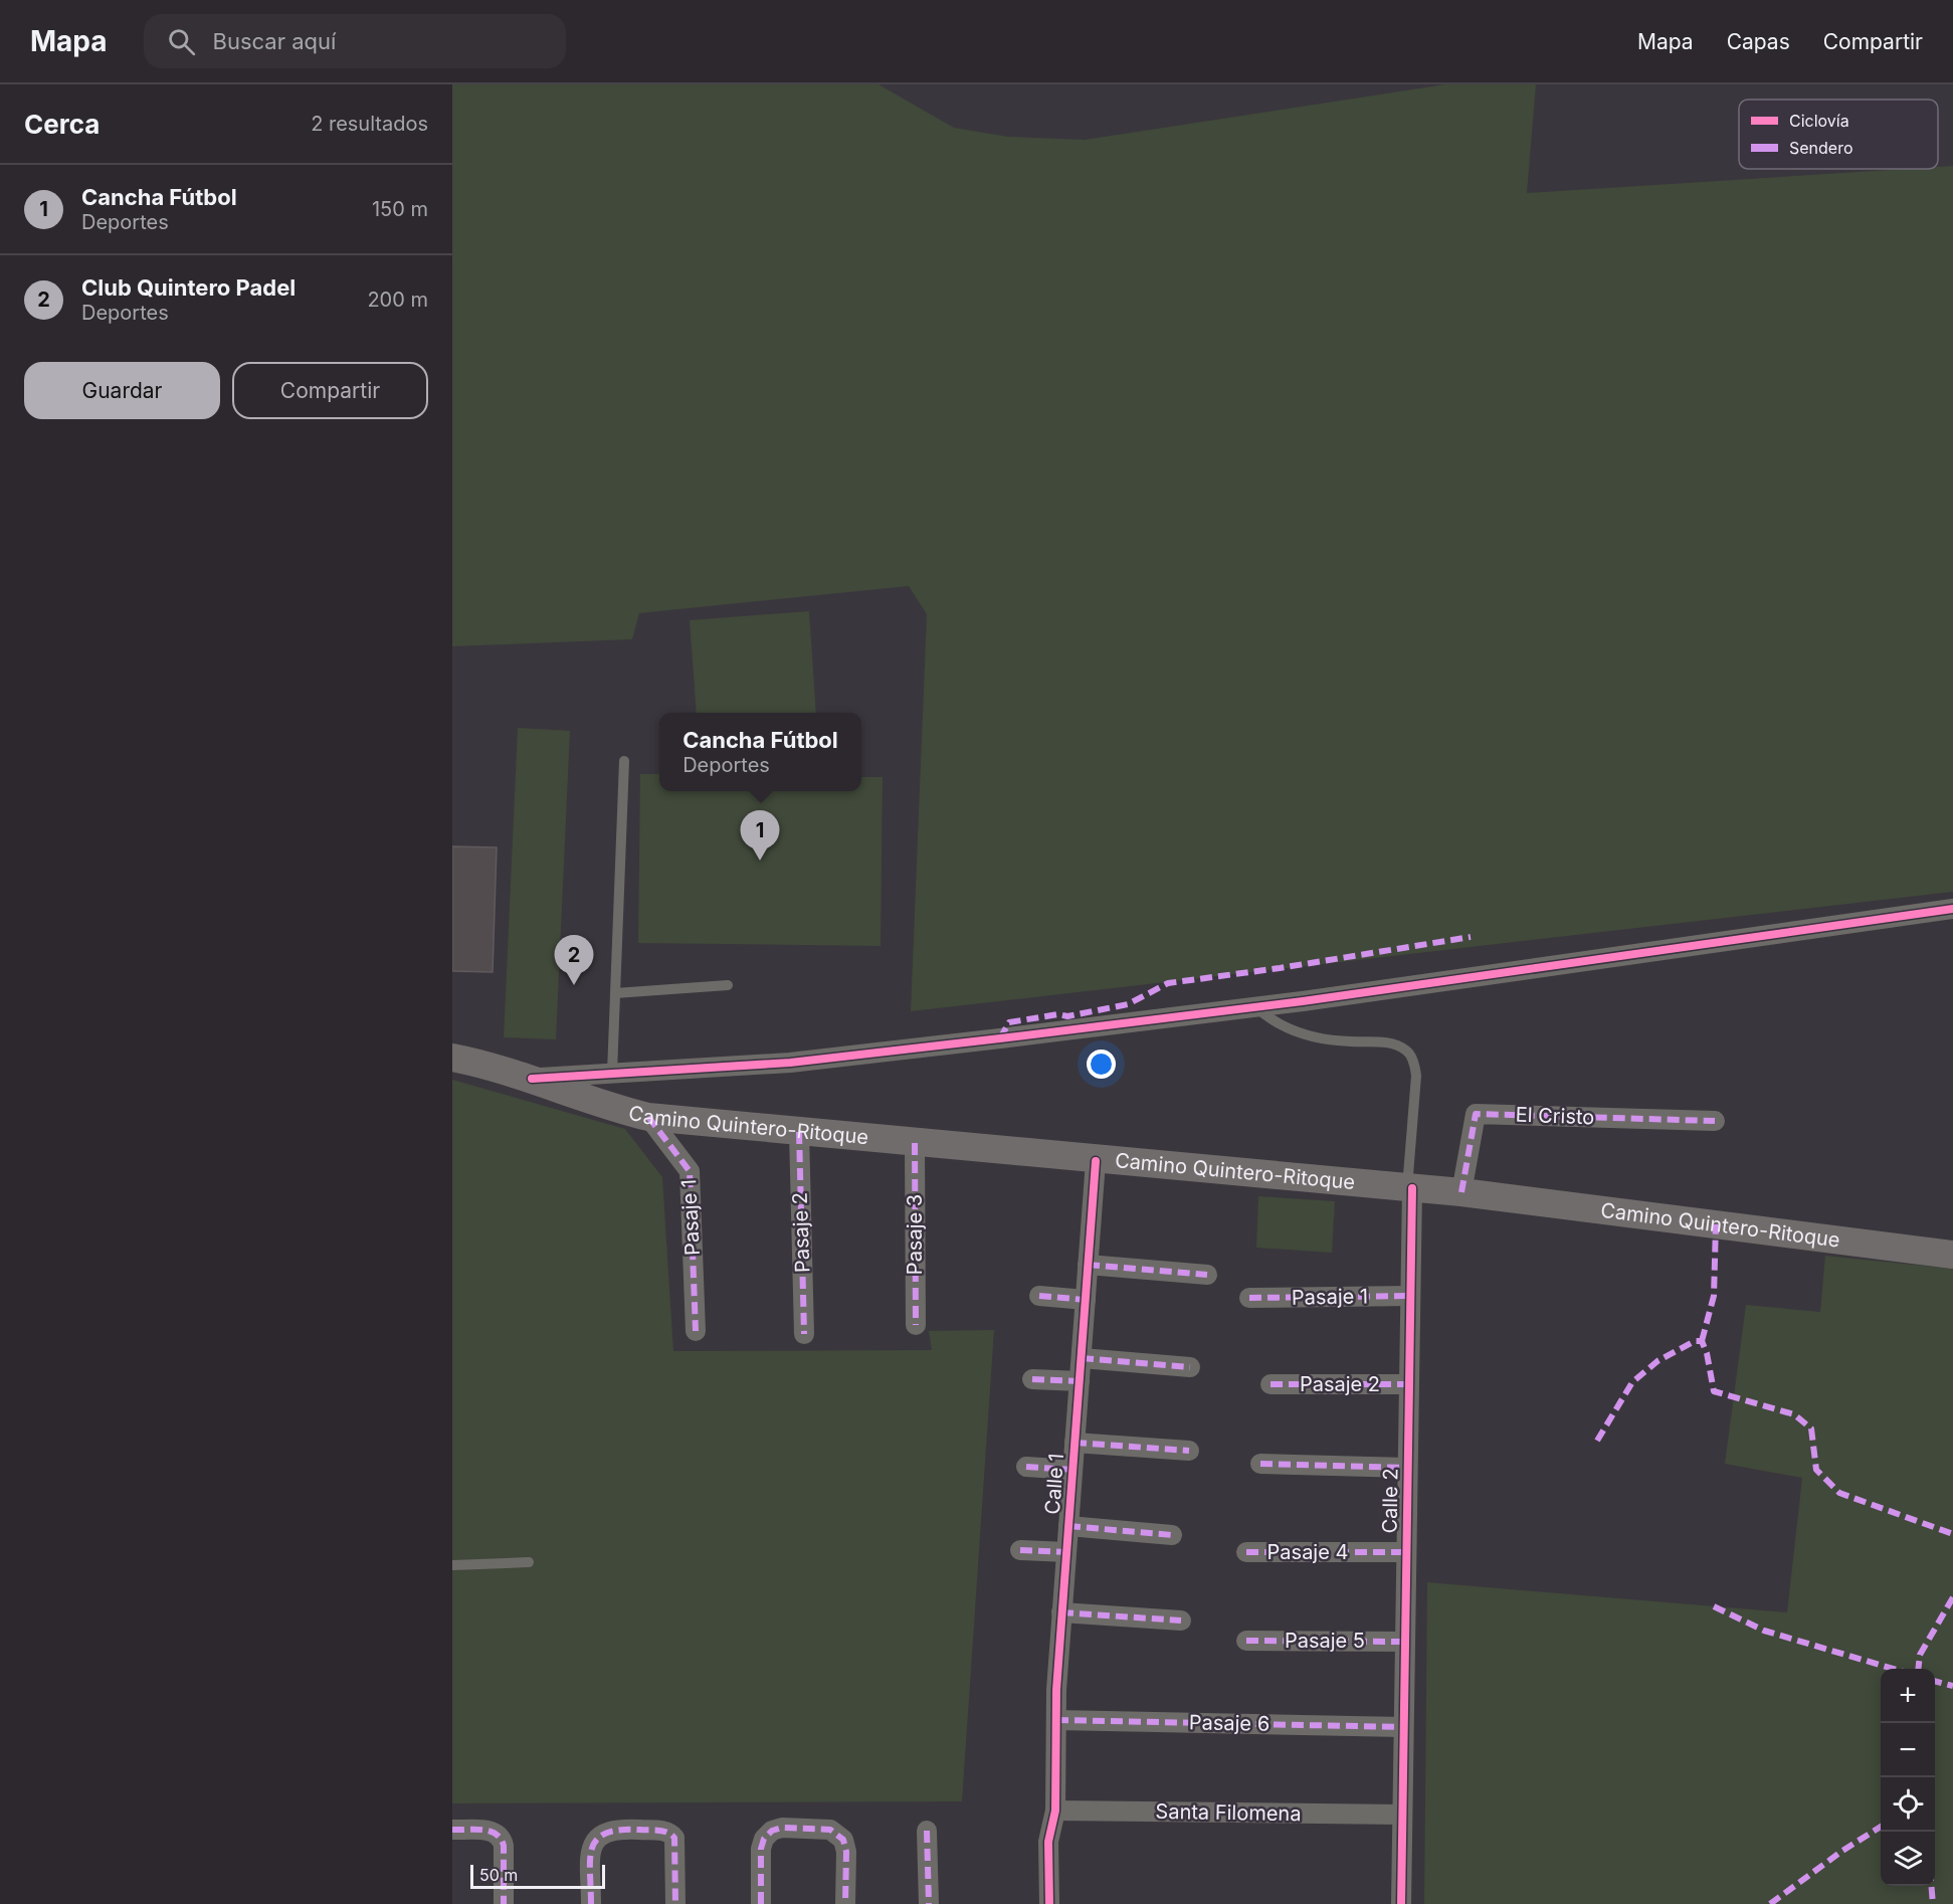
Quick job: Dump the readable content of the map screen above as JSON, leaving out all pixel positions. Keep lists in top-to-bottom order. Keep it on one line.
{"streets":{"main road":["Camino Quintero-Ritoque"],"street":["El Cristo","Pasaje 1","Pasaje 2","Pasaje 3","Calle 1","Calle 2","Pasaje 4","Pasaje 5","Pasaje 6","Santa Filomena"]},"crossings":[["El Cristo","Camino Quintero-Ritoque"],["Camino Quintero-Ritoque","Pasaje 1"],["Camino Quintero-Ritoque","Pasaje 2"],["Camino Quintero-Ritoque","Pasaje 3"],["Camino Quintero-Ritoque","Calle 1"],["Camino Quintero-Ritoque","Calle 2"],["Pasaje 1","Calle 2"],["Pasaje 2","Calle 2"],["Calle 1","Pasaje 6"],["Calle 1","Santa Filomena"],["Calle 2","Pasaje 4"],["Calle 2","Pasaje 5"],["Calle 2","Pasaje 6"],["Calle 2","Santa Filomena"]],"legend":["Ciclovía","Sendero"],"scale_bar":"50 m","page":{"header":"Mapa","search":"Buscar aquí","nav":["Mapa","Capas","Compartir"],"heading":["Cerca","2 resultados"],"list":[{"mark":"1","name":"Cancha Fútbol","note":"Deportes","value":"150 m"},{"mark":"2","name":"Club Quintero Padel","note":"Deportes","value":"200 m"}],"buttons":["Guardar","Compartir"],"popup":["Cancha Fútbol","Deportes"],"pins":["1","2"],"map_buttons":["+","−"],"scale":"50 m"}}
